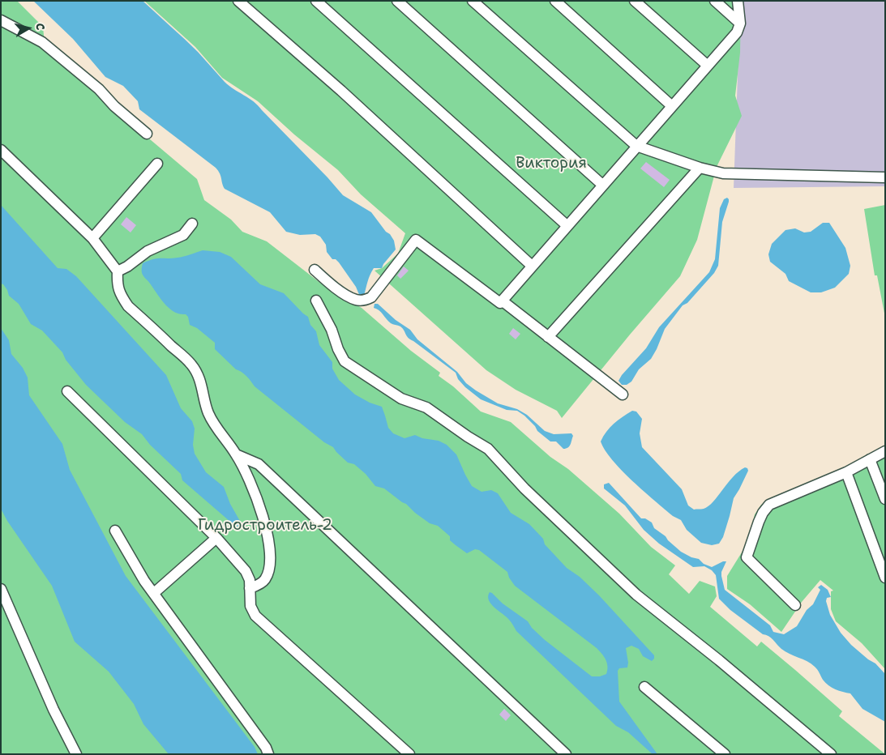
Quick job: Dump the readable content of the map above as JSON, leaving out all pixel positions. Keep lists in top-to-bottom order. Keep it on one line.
{"parks":["Виктория","Гидростроитель-2"],"north":"right"}
